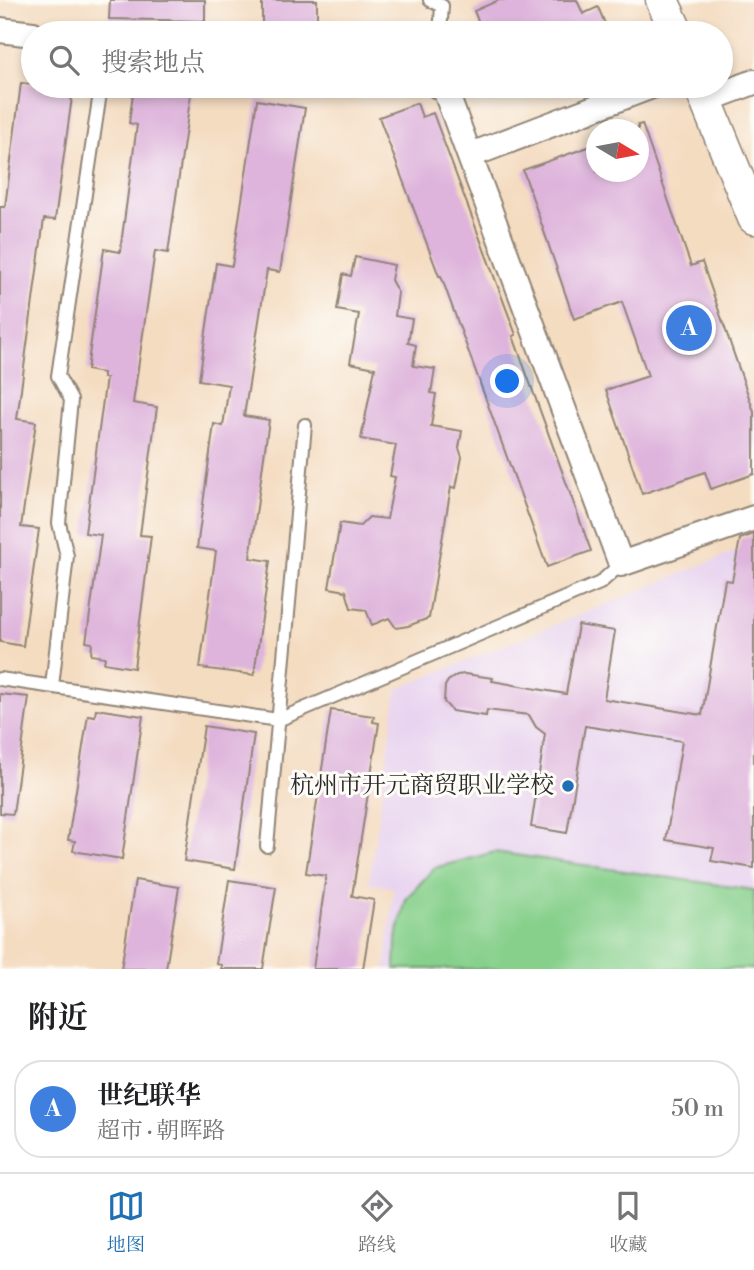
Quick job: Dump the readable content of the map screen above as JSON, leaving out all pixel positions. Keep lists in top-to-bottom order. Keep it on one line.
{"places":["杭州市开元商贸职业学校"],"north":"right","page":{"search":"搜索地点","pins":"A","heading":"附近","list":[{"mark":"A","name":"世纪联华","note":"超市 · 朝晖路","value":"50 m"}],"nav":["地图","路线","收藏"]}}
